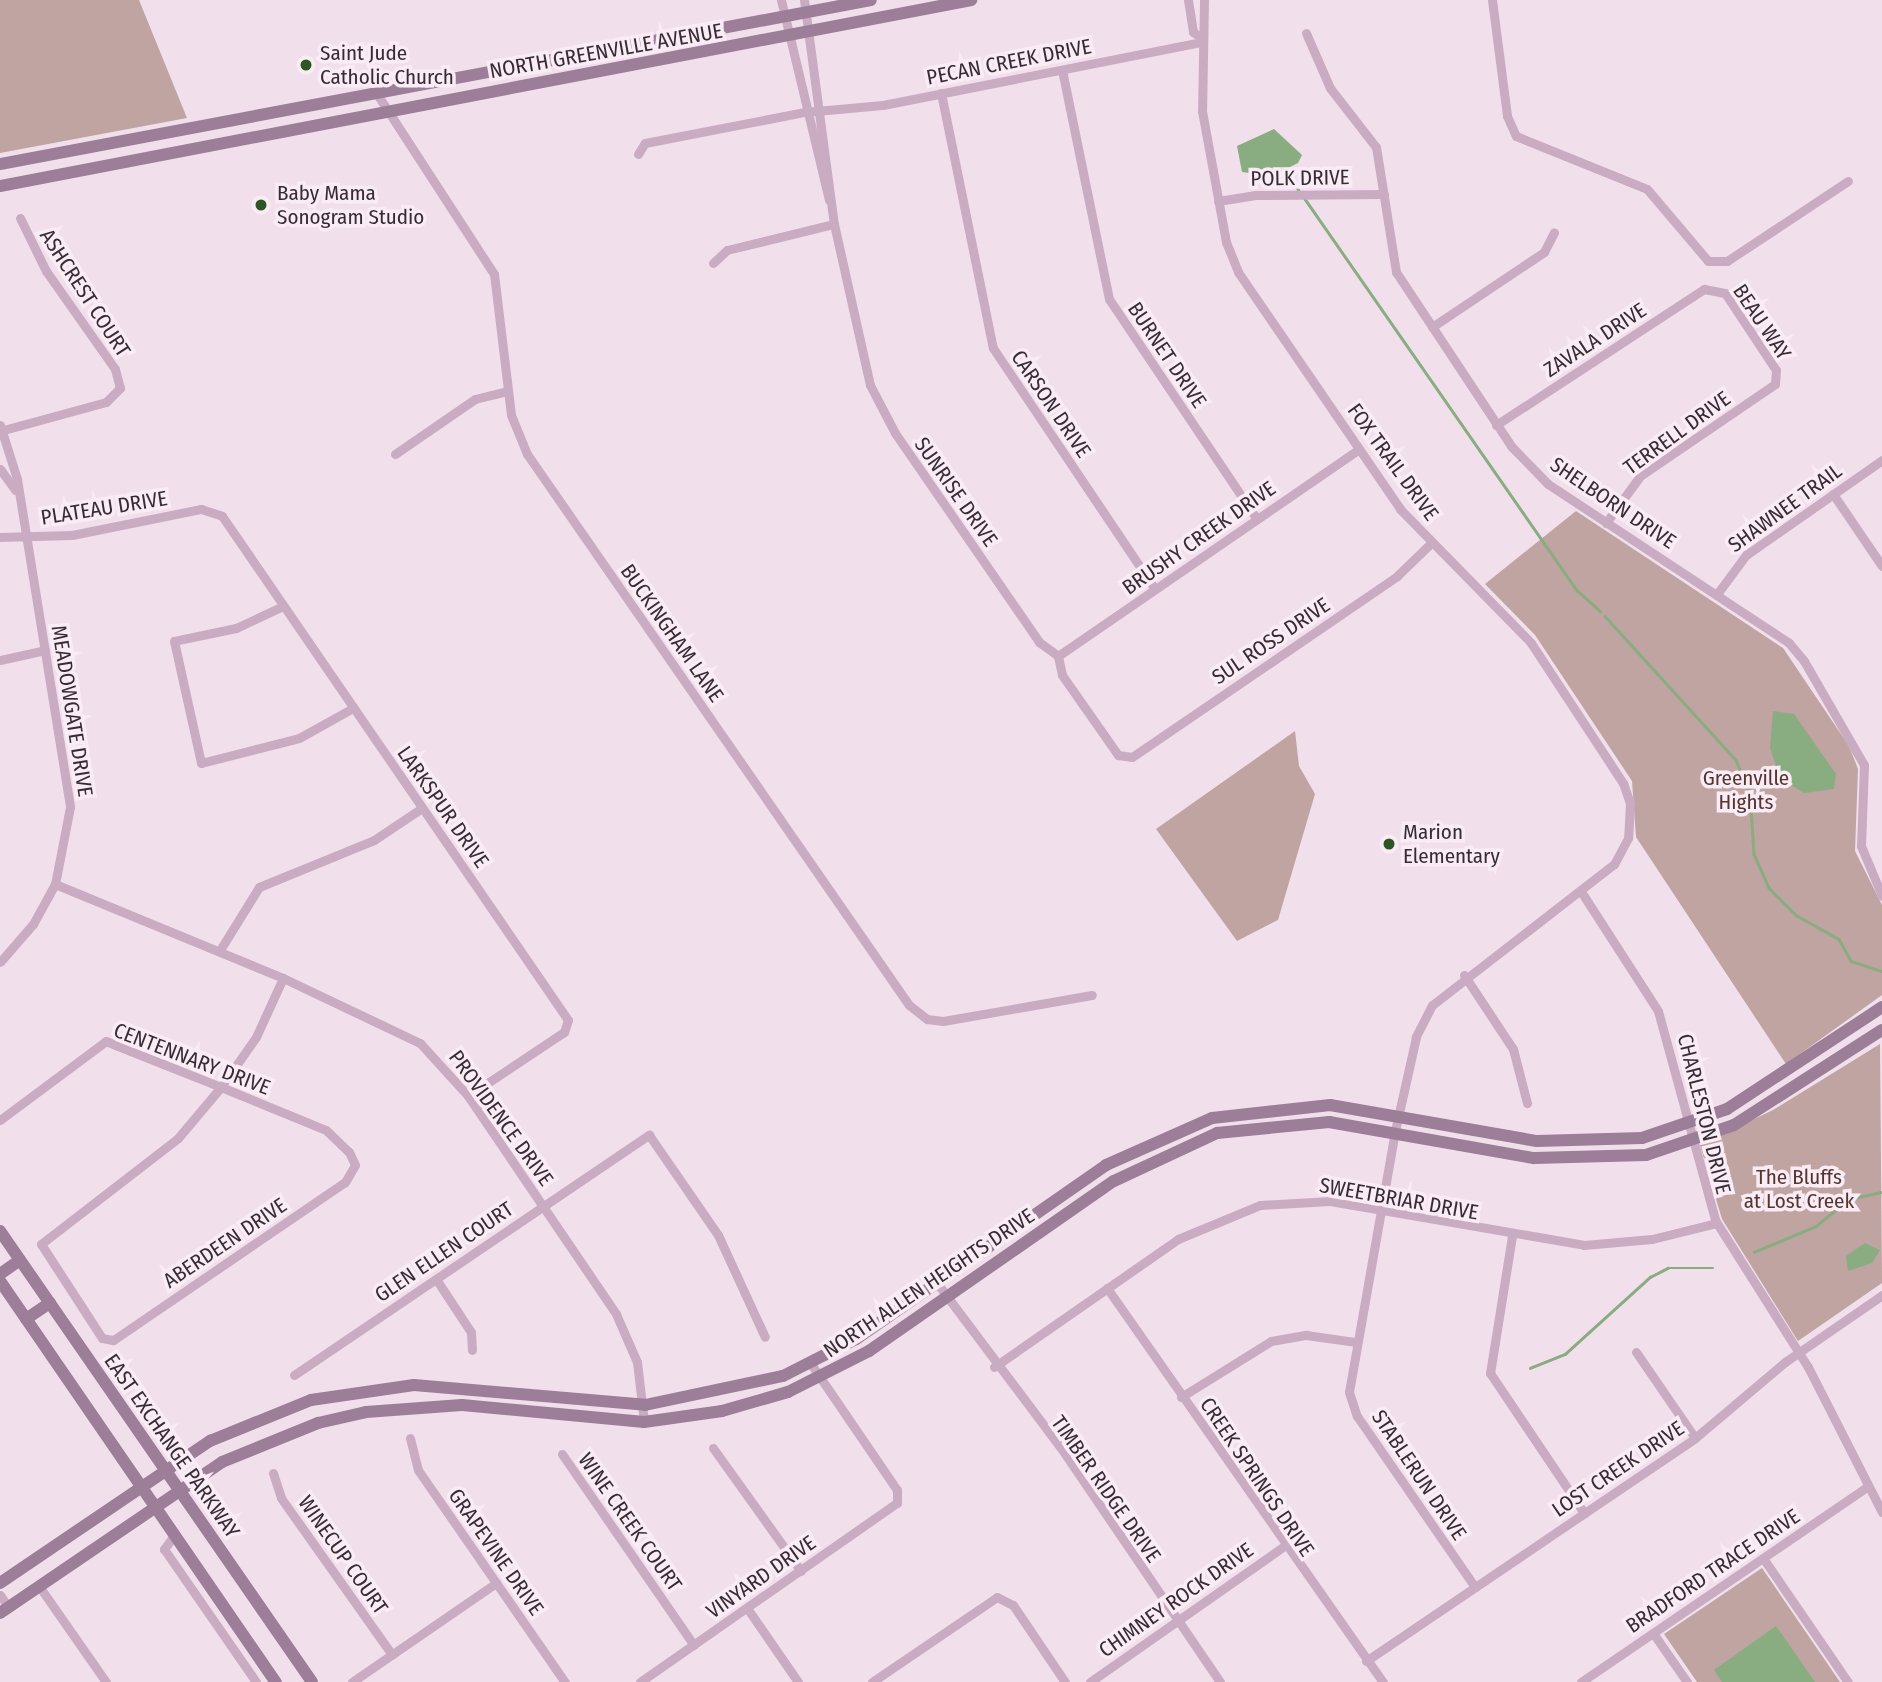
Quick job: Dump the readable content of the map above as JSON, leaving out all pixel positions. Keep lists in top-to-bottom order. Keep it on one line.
{"streets":{"main road":["NORTH GREENVILLE AVENUE","NORTH ALLEN HEIGHTS DRIVE","EAST EXCHANGE PARKWAY"],"street":["PECAN CREEK DRIVE","POLK DRIVE","ASHCREST COURT","BEAU WAY","ZAVALA DRIVE","BURNET DRIVE","CARSON DRIVE","TERRELL DRIVE","FOX TRAIL DRIVE","SUNRISE DRIVE","SHELBORN DRIVE","PLATEAU DRIVE","SHAWNEE TRAIL","BRUSHY CREEK DRIVE","BUCKINGHAM LANE","SUL ROSS DRIVE","MEADOWGATE DRIVE","LARKSPUR DRIVE","CENTENNARY DRIVE","CHARLESTON DRIVE","PROVIDENCE DRIVE","SWEETBRIAR DRIVE","ABERDEEN DRIVE","GLEN ELLEN COURT","LOST CREEK DRIVE","STABLERUN DRIVE","CREEK SPRINGS DRIVE","TIMBER RIDGE DRIVE","WINE CREEK COURT","GRAPEVINE DRIVE","WINECUP COURT","BRADFORD TRACE DRIVE","VINYARD DRIVE","CHIMNEY ROCK DRIVE"]},"crossings":[["NORTH GREENVILLE AVENUE","SUNRISE DRIVE"],["NORTH GREENVILLE AVENUE","BUCKINGHAM LANE"],["PECAN CREEK DRIVE","BURNET DRIVE"],["PECAN CREEK DRIVE","CARSON DRIVE"],["PECAN CREEK DRIVE","FOX TRAIL DRIVE"],["PECAN CREEK DRIVE","SUNRISE DRIVE"],["POLK DRIVE","FOX TRAIL DRIVE"],["POLK DRIVE","SHELBORN DRIVE"],["ASHCREST COURT","MEADOWGATE DRIVE"],["BEAU WAY","ZAVALA DRIVE"],["BEAU WAY","TERRELL DRIVE"],["ZAVALA DRIVE","SHELBORN DRIVE"],["BURNET DRIVE","BRUSHY CREEK DRIVE"],["CARSON DRIVE","BRUSHY CREEK DRIVE"],["TERRELL DRIVE","SHELBORN DRIVE"],["FOX TRAIL DRIVE","BRUSHY CREEK DRIVE"],["FOX TRAIL DRIVE","SUL ROSS DRIVE"],["FOX TRAIL DRIVE","CHARLESTON DRIVE"],["SUNRISE DRIVE","BRUSHY CREEK DRIVE"],["SUNRISE DRIVE","SUL ROSS DRIVE"],["SHELBORN DRIVE","SHAWNEE TRAIL"],["PLATEAU DRIVE","MEADOWGATE DRIVE"],["PLATEAU DRIVE","LARKSPUR DRIVE"],["MEADOWGATE DRIVE","PROVIDENCE DRIVE"],["LARKSPUR DRIVE","PROVIDENCE DRIVE"],["CENTENNARY DRIVE","ABERDEEN DRIVE"],["CHARLESTON DRIVE","SWEETBRIAR DRIVE"],["CHARLESTON DRIVE","NORTH ALLEN HEIGHTS DRIVE"],["CHARLESTON DRIVE","LOST CREEK DRIVE"],["CHARLESTON DRIVE","BRADFORD TRACE DRIVE"],["PROVIDENCE DRIVE","GLEN ELLEN COURT"],["PROVIDENCE DRIVE","NORTH ALLEN HEIGHTS DRIVE"],["SWEETBRIAR DRIVE","STABLERUN DRIVE"],["SWEETBRIAR DRIVE","CREEK SPRINGS DRIVE"],["SWEETBRIAR DRIVE","TIMBER RIDGE DRIVE"],["NORTH ALLEN HEIGHTS DRIVE","EAST EXCHANGE PARKWAY"],["NORTH ALLEN HEIGHTS DRIVE","TIMBER RIDGE DRIVE"],["NORTH ALLEN HEIGHTS DRIVE","VINYARD DRIVE"],["LOST CREEK DRIVE","STABLERUN DRIVE"],["LOST CREEK DRIVE","CREEK SPRINGS DRIVE"],["CREEK SPRINGS DRIVE","CHIMNEY ROCK DRIVE"],["TIMBER RIDGE DRIVE","CHIMNEY ROCK DRIVE"],["WINE CREEK COURT","VINYARD DRIVE"]],"parks":["Greenville Hights","The Bluffs at Lost Creek"],"places":["Saint Jude Catholic Church","Baby Mama Sonogram Studio","Marion Elementary"]}
